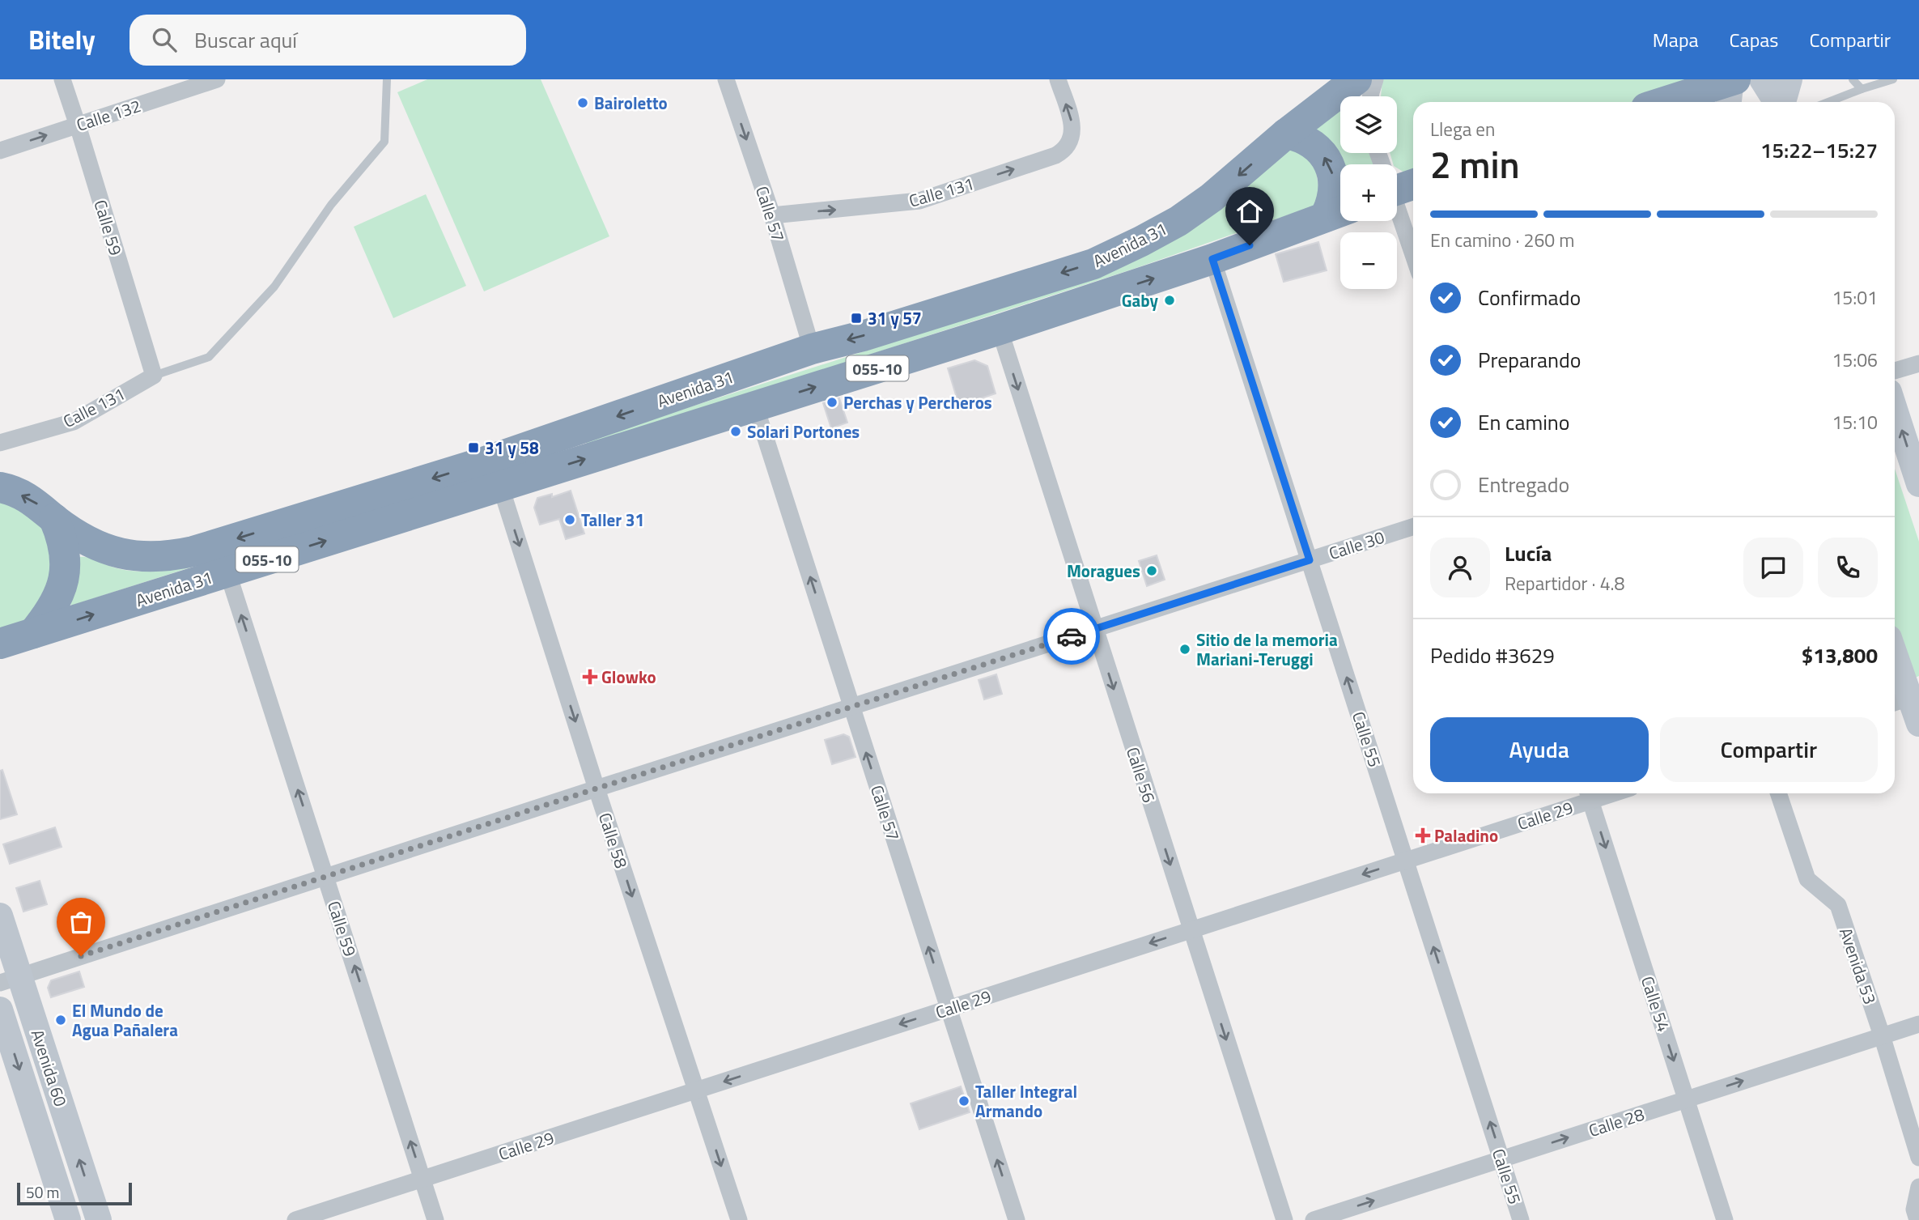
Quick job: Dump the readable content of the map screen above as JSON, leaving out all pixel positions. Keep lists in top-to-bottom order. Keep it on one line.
{"streets":{"highway":["Avenida 31","055-10"],"main road":["Avenida 60"],"street":["Calle 132","Calle 131","Calle 57","Calle 59","Calle 30","Calle 55","Calle 56","Calle 29","Calle 58","Avenida 53","Calle 54","Calle 28"]},"crossings":[["Calle 132","Calle 59"],["Calle 131","Calle 57"],["Calle 131","Calle 59"],["Calle 57","Avenida 31"],["Calle 57","Calle 30"],["Calle 57","Calle 29"],["Calle 59","Avenida 31"],["Calle 59","Calle 30"],["Calle 59","Calle 29"],["Avenida 31","Calle 55"],["Avenida 31","Calle 56"],["Avenida 31","Calle 58"],["Calle 30","Calle 55"],["Calle 30","Calle 56"],["Calle 30","Calle 58"],["Calle 30","Avenida 60"],["Calle 55","Calle 29"],["Calle 55","Calle 28"],["Calle 56","Calle 29"],["Calle 29","Calle 58"],["Calle 29","Calle 54"],["Avenida 53","Calle 28"],["Calle 54","Calle 28"]],"one_way":["Calle 132","Calle 131","Calle 59","Calle 55","Calle 56","Calle 29","Calle 58","Calle 54","Calle 28"],"places":{"other":["Bairoletto","Gaby","Perchas y Percheros","Solari Portones","Taller 31","Moragues","Sitio de la memoria Mariani-Teruggi","El Mundo de Agua Pañalera","Taller Integral Armando"],"transit":["31 y 57","31 y 58"],"health":["Glowko","Paladino"]},"scale_bar":"50 m","page":{"header":"Bitely","search":"Buscar aquí","nav":["Mapa","Capas","Compartir"],"map_buttons":["+","−"],"heading":["2 min","Llega en","15:22–15:27"],"panel":["Lucía","Repartidor · 4.8","Pedido #3629","$13,800"],"bar":"En camino · 260 m","list":[["Confirmado","15:01"],["Preparando","15:06"],["En camino","15:10"],"Entregado"],"buttons":["Ayuda","Compartir"],"scale":"50 m"}}
